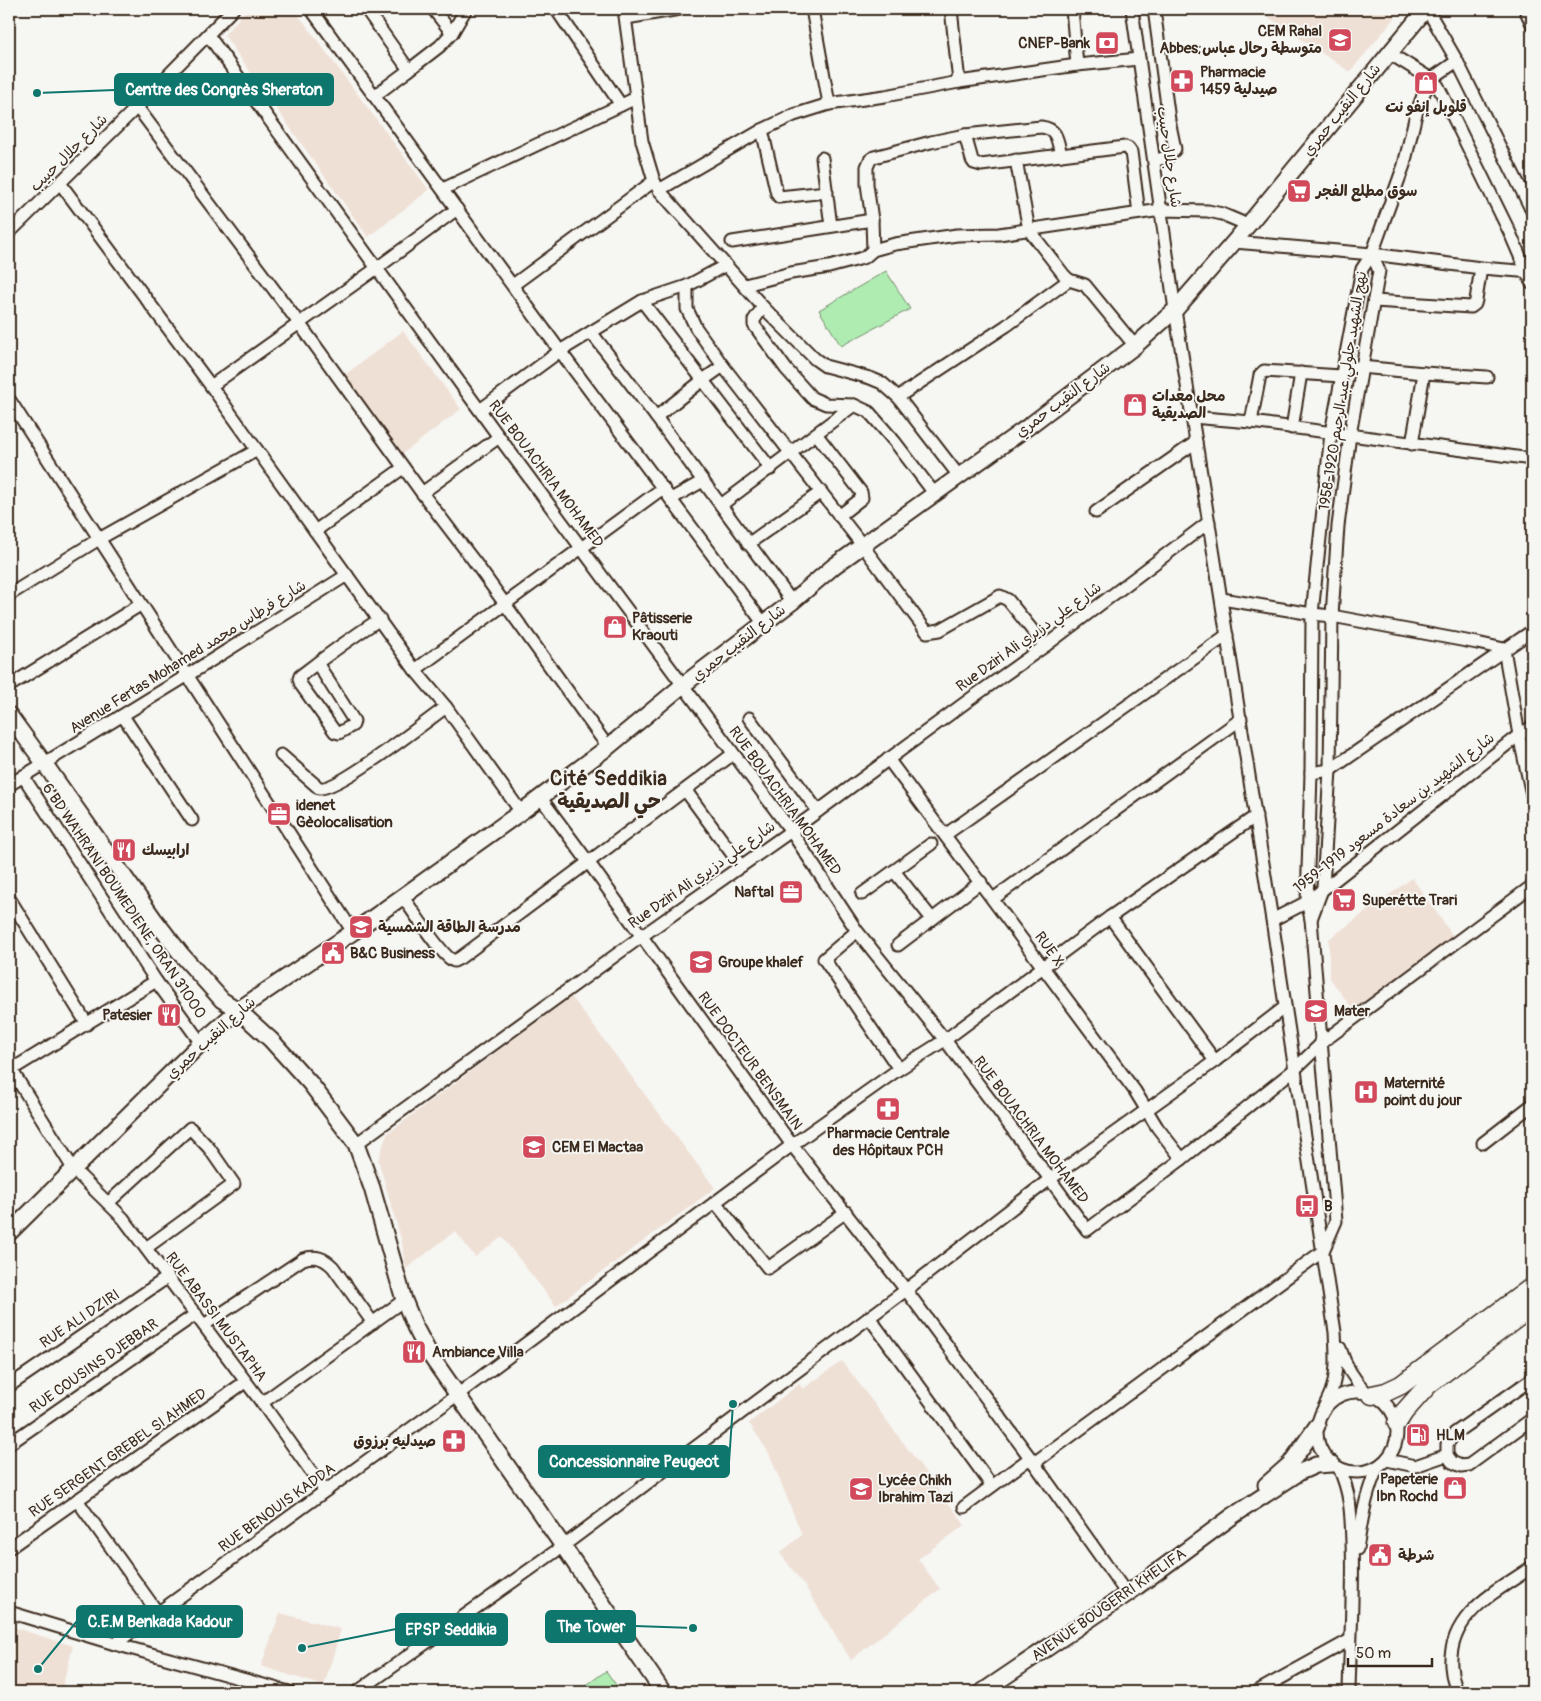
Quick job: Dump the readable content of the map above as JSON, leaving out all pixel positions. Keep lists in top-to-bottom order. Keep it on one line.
{"streets":{"main road":["شارع النقيب حمري","AVENUE BOUGERRI KHELIFA"],"street":["شارع جلال حبيب","نهج الشهيد جلولي عبد الرحيم 1920-1958","RUE BOUACHRIA MOHAMED","Rue Dziri Ali شارع علي دزيري","Avenue Fertas Mohamed شارع فرطاس محمد","شارع الشهيد بن سعادة مسعود 1919-1959","6 BD WAHRANI BOUMEDIENE, ORAN 31000","RUE X","RUE DOCTEUR BENSMAIN","RUE ABASSI MUSTAPHA","RUE ALI DZIRI","RUE COUSINS DJEBBAR","RUE SERGENT GREBEL SI AHMED","RUE BENOUIS KADDA"]},"crossings":[["شارع النقيب حمري","شارع جلال حبيب"],["شارع النقيب حمري","RUE BOUACHRIA MOHAMED"],["شارع النقيب حمري","6 BD WAHRANI BOUMEDIENE, ORAN 31000"],["شارع النقيب حمري","RUE DOCTEUR BENSMAIN"],["شارع النقيب حمري","RUE ABASSI MUSTAPHA"],["شارع جلال حبيب","RUE BOUACHRIA MOHAMED"],["شارع جلال حبيب","Rue Dziri Ali شارع علي دزيري"],["شارع جلال حبيب","شارع الشهيد بن سعادة مسعود 1919-1959"],["شارع جلال حبيب","RUE BENOUIS KADDA"],["نهج الشهيد جلولي عبد الرحيم 1920-1958","شارع الشهيد بن سعادة مسعود 1919-1959"],["RUE BOUACHRIA MOHAMED","Rue Dziri Ali شارع علي دزيري"],["RUE BOUACHRIA MOHAMED","RUE X"],["RUE BOUACHRIA MOHAMED","RUE BENOUIS KADDA"],["Rue Dziri Ali شارع علي دزيري","RUE X"],["Rue Dziri Ali شارع علي دزيري","RUE DOCTEUR BENSMAIN"],["Avenue Fertas Mohamed شارع فرطاس محمد","6 BD WAHRANI BOUMEDIENE, ORAN 31000"],["RUE X","RUE BENOUIS KADDA"],["RUE DOCTEUR BENSMAIN","RUE BENOUIS KADDA"],["RUE DOCTEUR BENSMAIN","AVENUE BOUGERRI KHELIFA"],["RUE ABASSI MUSTAPHA","RUE ALI DZIRI"],["RUE ABASSI MUSTAPHA","RUE COUSINS DJEBBAR"],["RUE ABASSI MUSTAPHA","RUE SERGENT GREBEL SI AHMED"],["RUE ABASSI MUSTAPHA","RUE BENOUIS KADDA"]],"districts":["Cité Seddikia حي الصديقية"],"places":{"school or university":["CEM Rahal Abbes;متوسطة رحال عباس","مدرسة الطاقة الشمسية","Groupe khalef","Mater","CEM El Mactaa","Lycée Chikh Ibrahim Tazi"],"bank":["CNEP-Bank"],"pharmacy":["Pharmacie 1459 صيدلية","Pharmacie Centrale des Hôpitaux PCH","صيدليه برزوق"],"shop":["قلوبل إنفو نت","محل معدات الصديقية","Pâtisserie Kraouti","Papeterie Ibn Rochd"],"other":["Centre des Congrès Sheraton","Concessionnaire Peugeot","The Tower","EPSP Seddikia","C.E.M Benkada Kadour"],"supermarket":["سوق مطلع الفجر","Superétte Trari"],"office":["idenet Gèolocalisation","Naftal"],"restaurant":["ارابيسك","Patesier","Ambiance Villa"],"public building":["B&C Business","شرطة"],"hospital":["Maternité point du jour"],"bus stop":["B"],"fuel station":["HLM"]},"scale_bar":"50 m"}
